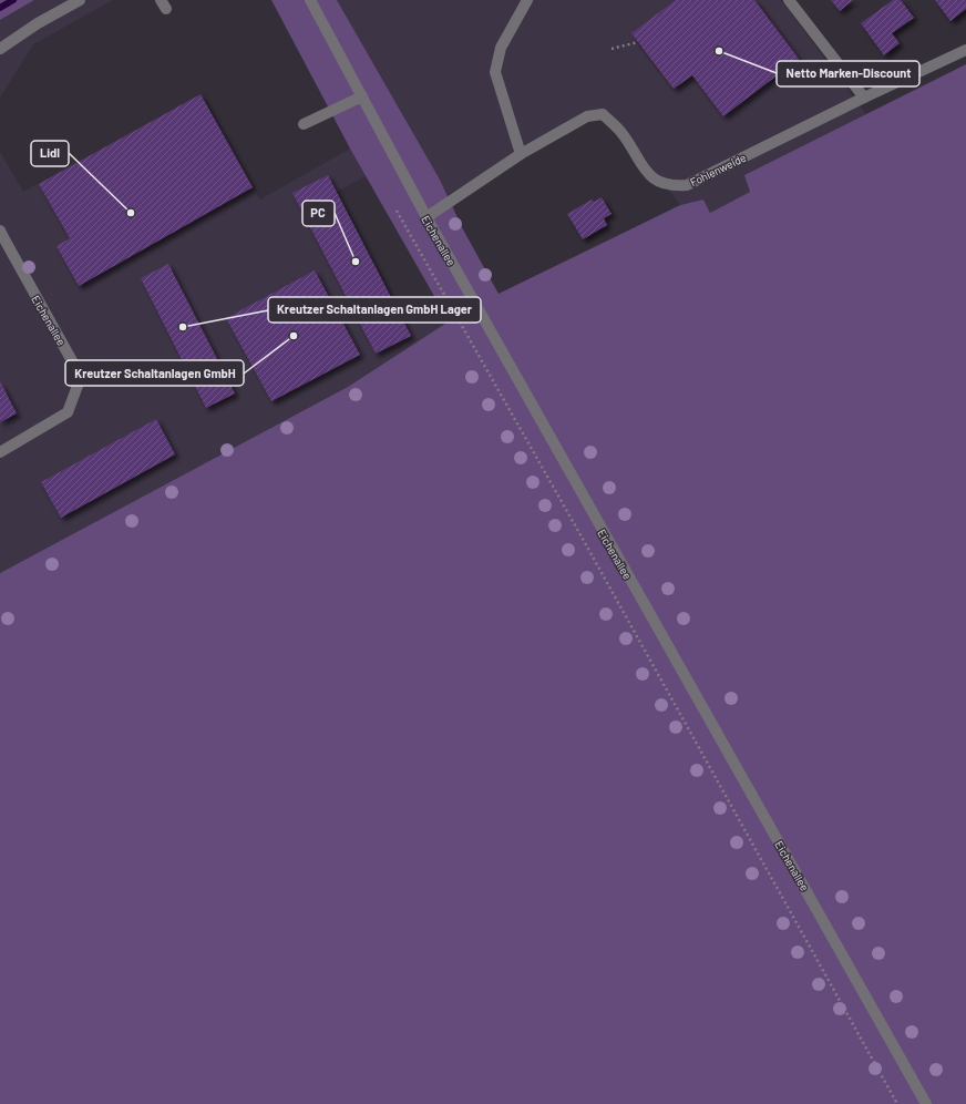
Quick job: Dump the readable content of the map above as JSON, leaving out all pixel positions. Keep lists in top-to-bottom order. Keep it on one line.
{"streets":{"street":["Fohlenweide","Eichenallee"]},"crossings":[["Fohlenweide","Eichenallee"]],"places":["Netto Marken-Discount","Lidl","PC","Kreutzer Schaltanlagen GmbH Lager","Kreutzer Schaltanlagen GmbH"]}
